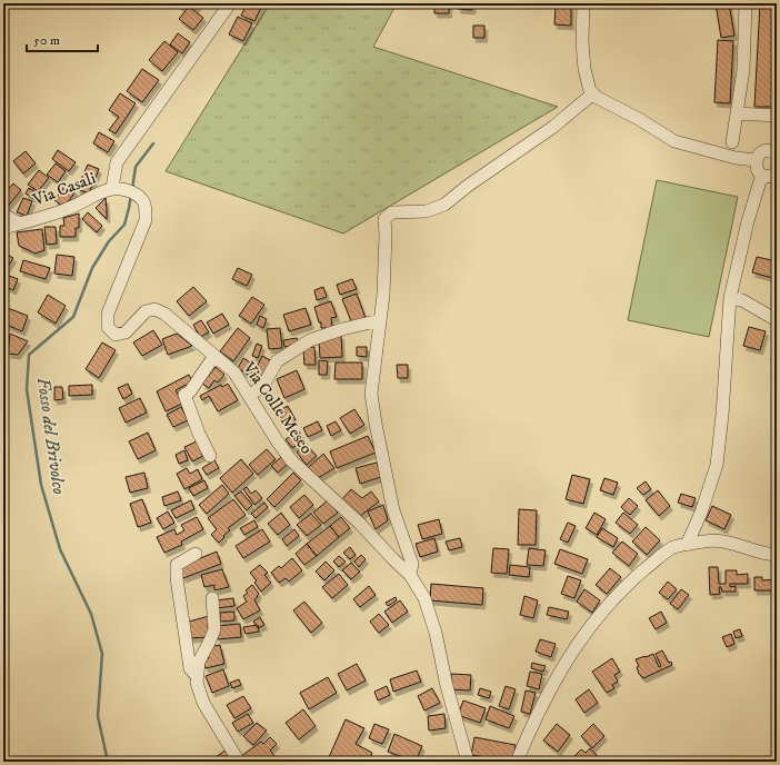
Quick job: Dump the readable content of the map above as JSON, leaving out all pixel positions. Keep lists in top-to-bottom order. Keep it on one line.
{"streets":{"street":["Via Casali","Via Colle Meseo"]},"crossings":[["Via Casali","Via Colle Meseo"]],"water":["Fosso del Brivolco"],"scale_bar":"50 m"}
